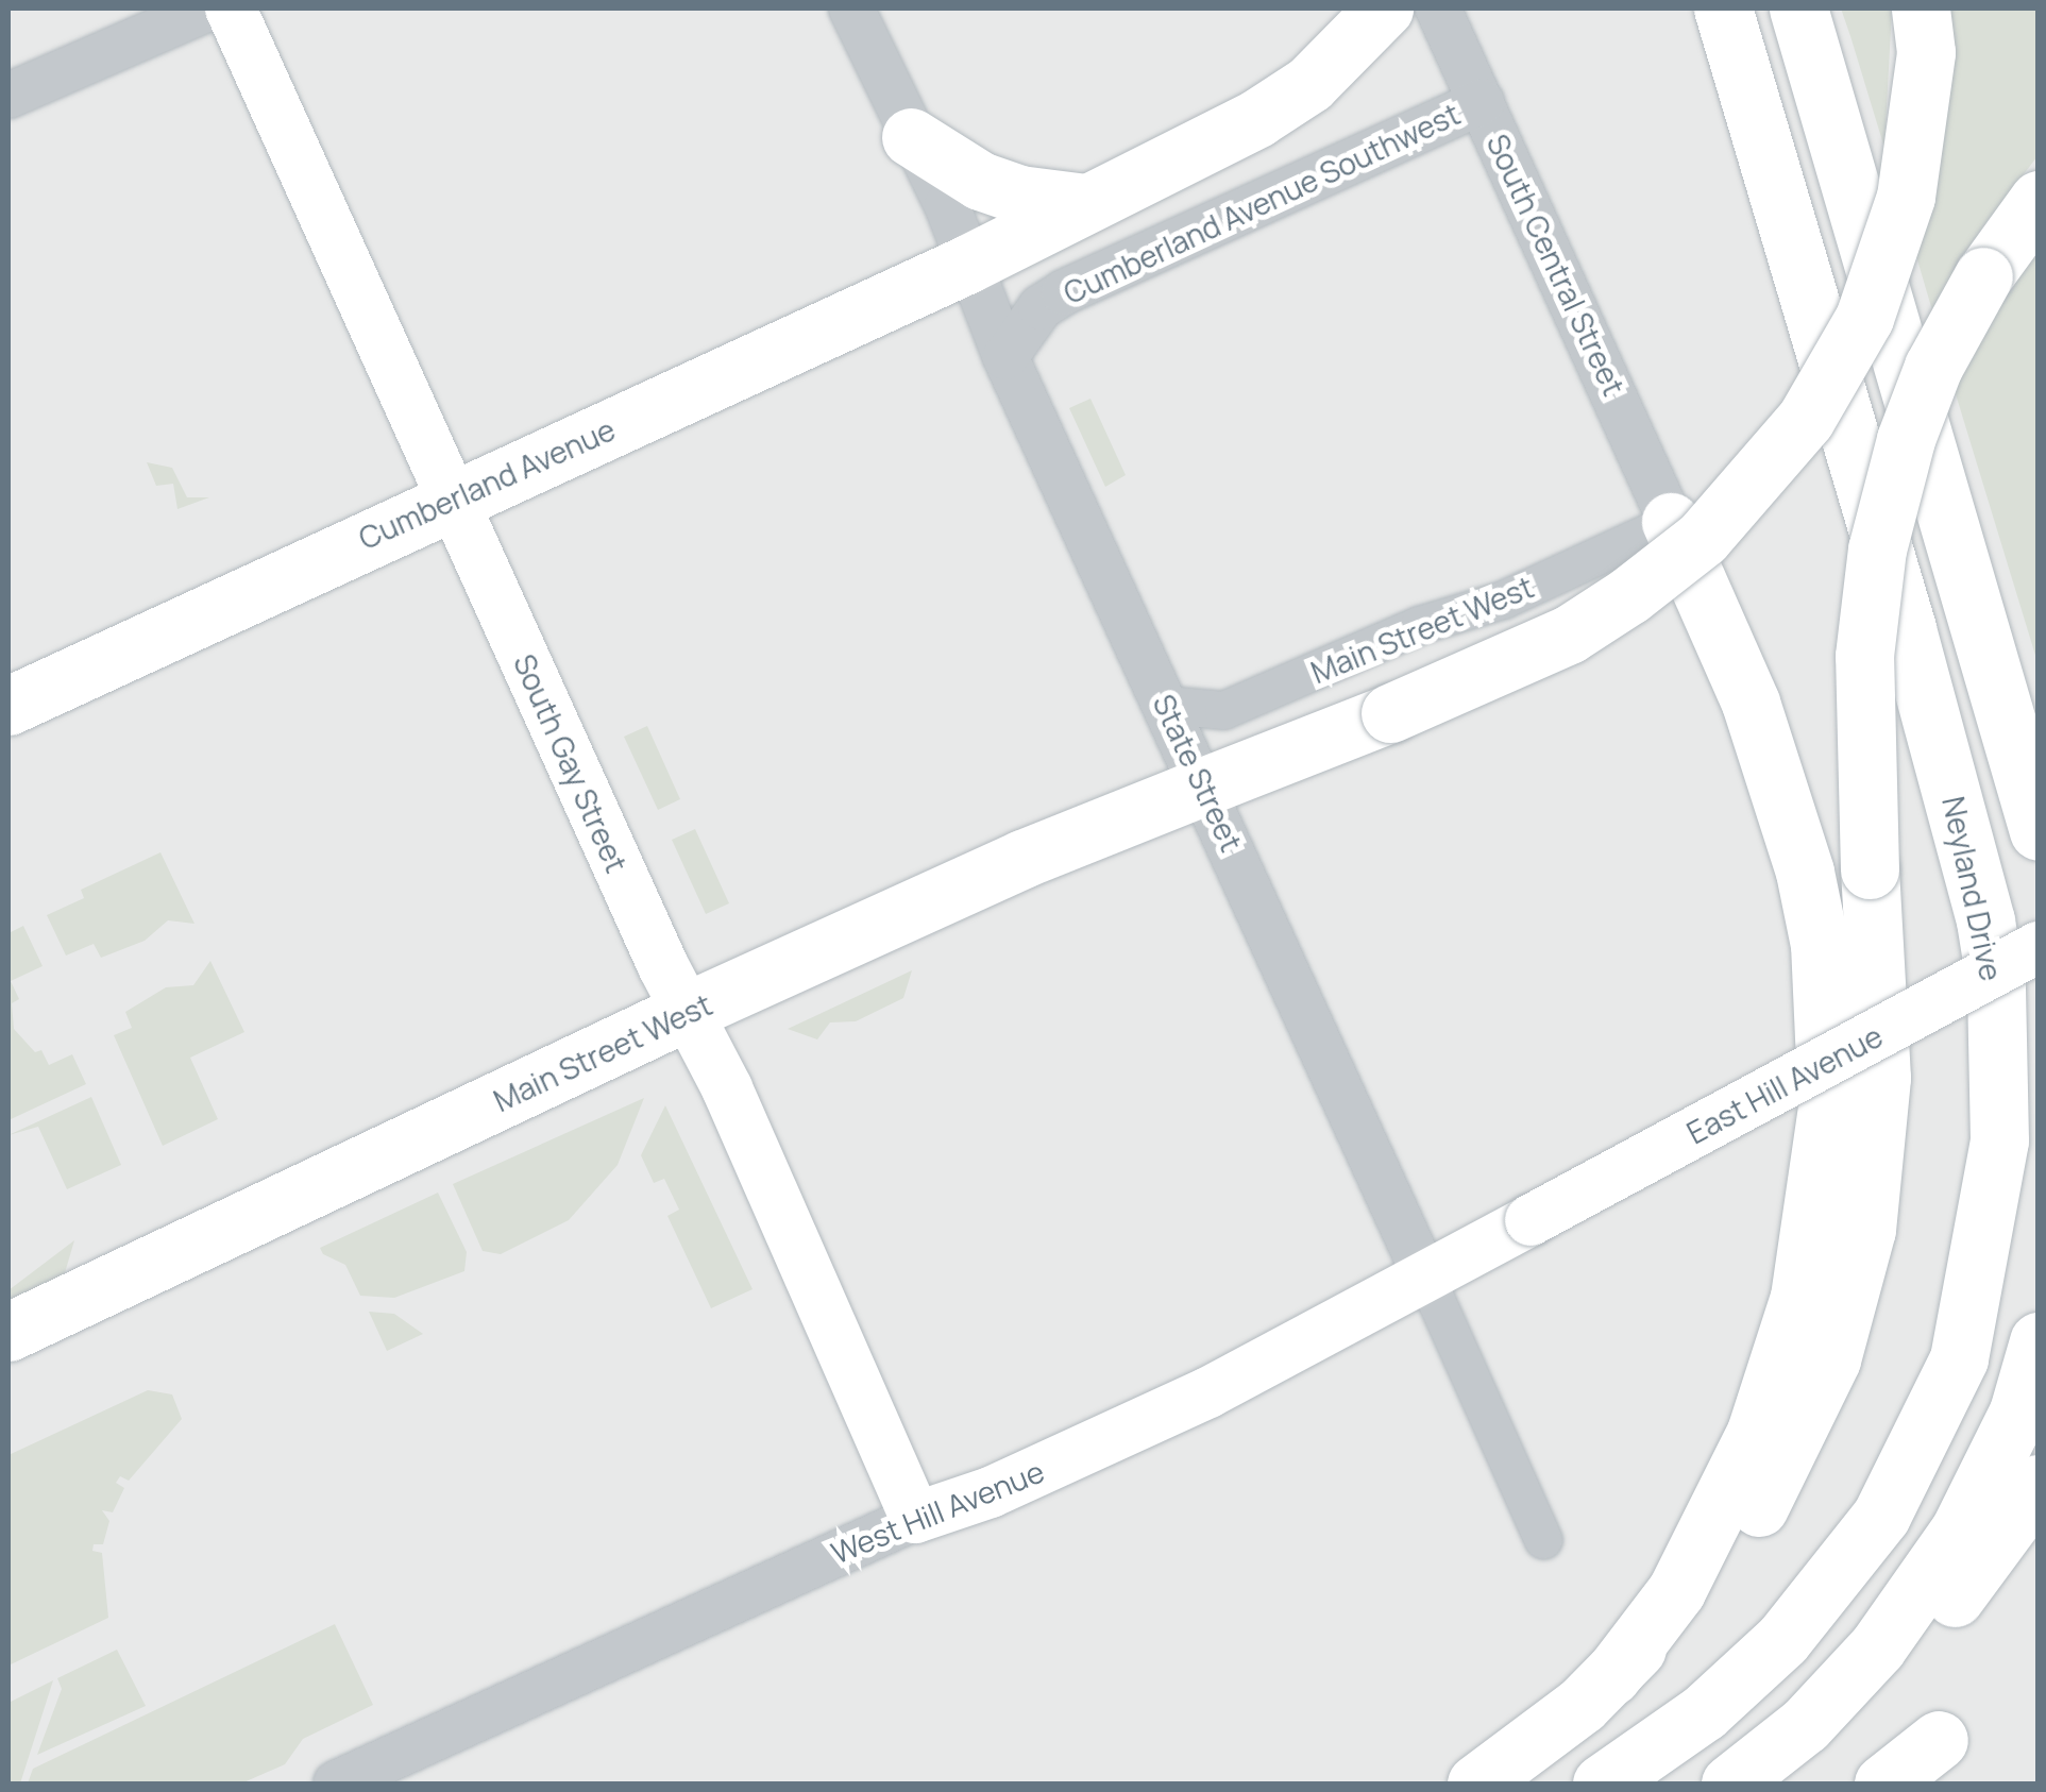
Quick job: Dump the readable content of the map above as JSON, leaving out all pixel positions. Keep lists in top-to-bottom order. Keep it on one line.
{"streets":{"main road":["Cumberland Avenue","Main Street West","South Gay Street","Neyland Drive","East Hill Avenue","West Hill Avenue"],"street":["Cumberland Avenue Southwest","South Central Street","State Street"]},"crossings":[["Cumberland Avenue Southwest","South Central Street"],["Cumberland Avenue Southwest","State Street"],["South Central Street","Main Street West"],["Cumberland Avenue","South Gay Street"],["Cumberland Avenue","State Street"],["Main Street West","South Gay Street"],["Main Street West","State Street"],["South Gay Street","West Hill Avenue"],["State Street","West Hill Avenue"],["East Hill Avenue","West Hill Avenue"]]}
